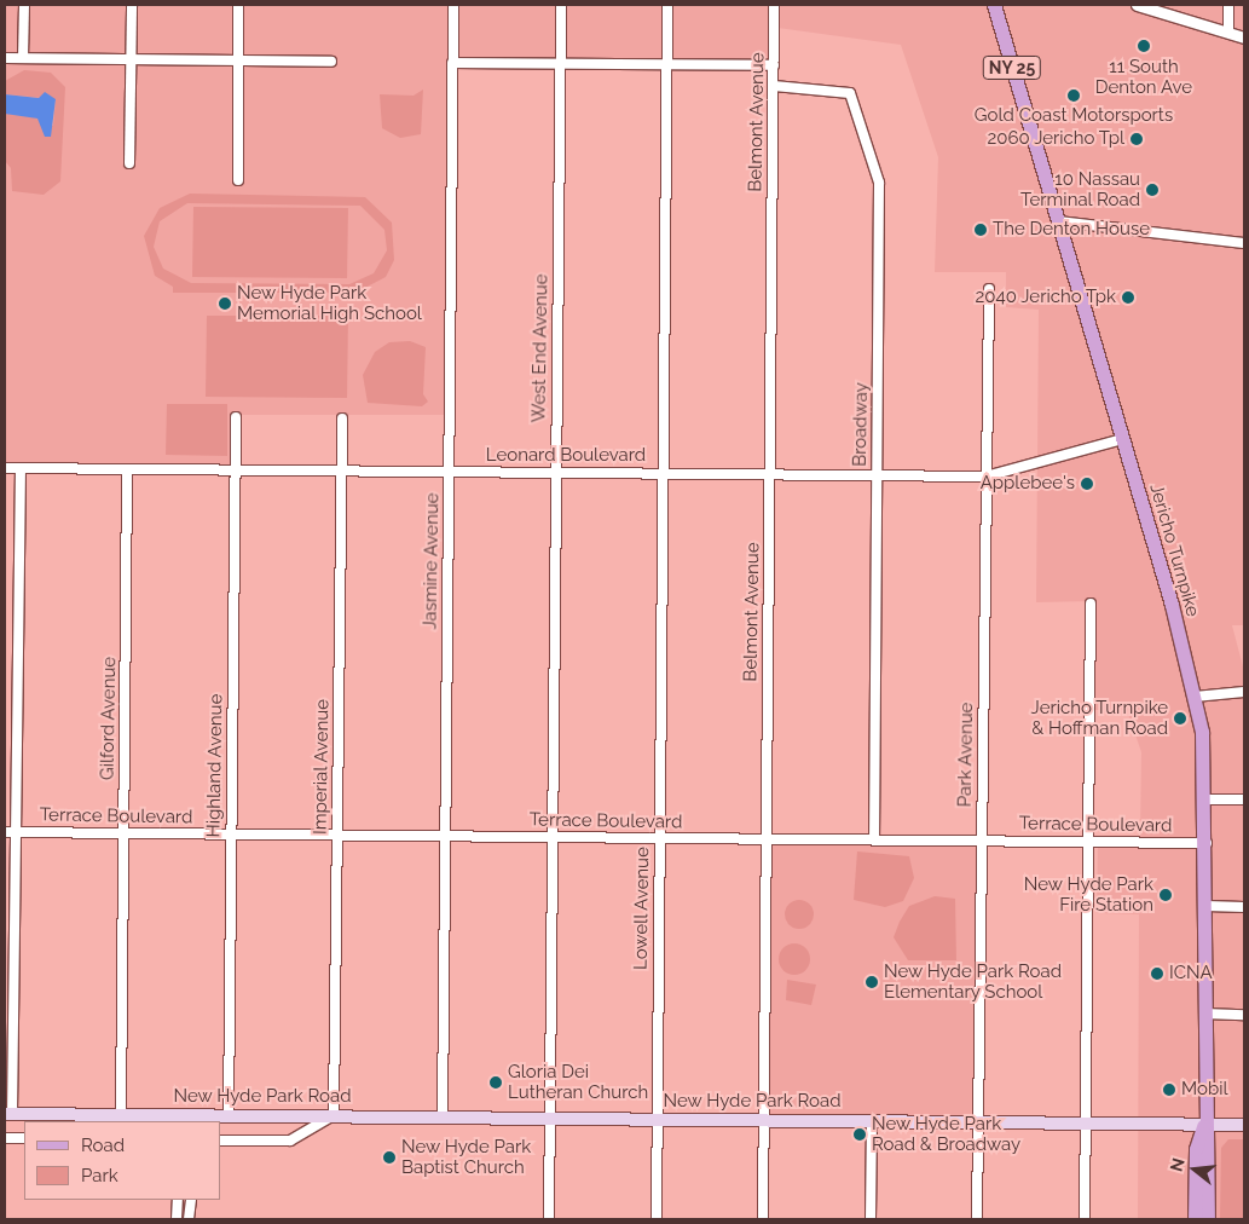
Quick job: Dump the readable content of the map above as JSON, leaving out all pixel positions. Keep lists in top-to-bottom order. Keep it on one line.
{"streets":{"main road":["NY 25","Jericho Turnpike","New Hyde Park Road"],"street":["Belmont Avenue","West End Avenue","Broadway","Leonard Boulevard","Jasmine Avenue","Gilford Avenue","Park Avenue","Highland Avenue","Imperial Avenue","Terrace Boulevard","Lowell Avenue"]},"crossings":[["Belmont Avenue","Broadway"],["Belmont Avenue","Leonard Boulevard"],["Belmont Avenue","Terrace Boulevard"],["Belmont Avenue","New Hyde Park Road"],["West End Avenue","Leonard Boulevard"],["West End Avenue","Terrace Boulevard"],["West End Avenue","New Hyde Park Road"],["Broadway","Leonard Boulevard"],["Broadway","Terrace Boulevard"],["Leonard Boulevard","Jericho Turnpike"],["Leonard Boulevard","Jasmine Avenue"],["Leonard Boulevard","Gilford Avenue"],["Leonard Boulevard","Park Avenue"],["Leonard Boulevard","Highland Avenue"],["Leonard Boulevard","Imperial Avenue"],["Leonard Boulevard","Lowell Avenue"],["Jericho Turnpike","Terrace Boulevard"],["Jericho Turnpike","New Hyde Park Road"],["Jasmine Avenue","Terrace Boulevard"],["Jasmine Avenue","New Hyde Park Road"],["Gilford Avenue","Terrace Boulevard"],["Gilford Avenue","New Hyde Park Road"],["Park Avenue","Terrace Boulevard"],["Park Avenue","New Hyde Park Road"],["Highland Avenue","Terrace Boulevard"],["Highland Avenue","New Hyde Park Road"],["Imperial Avenue","Terrace Boulevard"],["Imperial Avenue","New Hyde Park Road"],["Terrace Boulevard","Lowell Avenue"],["Lowell Avenue","New Hyde Park Road"]],"places":["11 South Denton Ave","Gold Coast Motorsports","2060 Jericho Tpl","10 Nassau Terminal Road","The Denton House","2040 Jericho Tpk","New Hyde Park Memorial High School","Applebee's","Jericho Turnpike & Hoffman Road","New Hyde Park Fire Station","ICNA","New Hyde Park Road Elementary School","Gloria Dei Lutheran Church","Mobil","New Hyde Park Road & Broadway","New Hyde Park Baptist Church"],"legend":["Road","Park"],"north":"left"}
